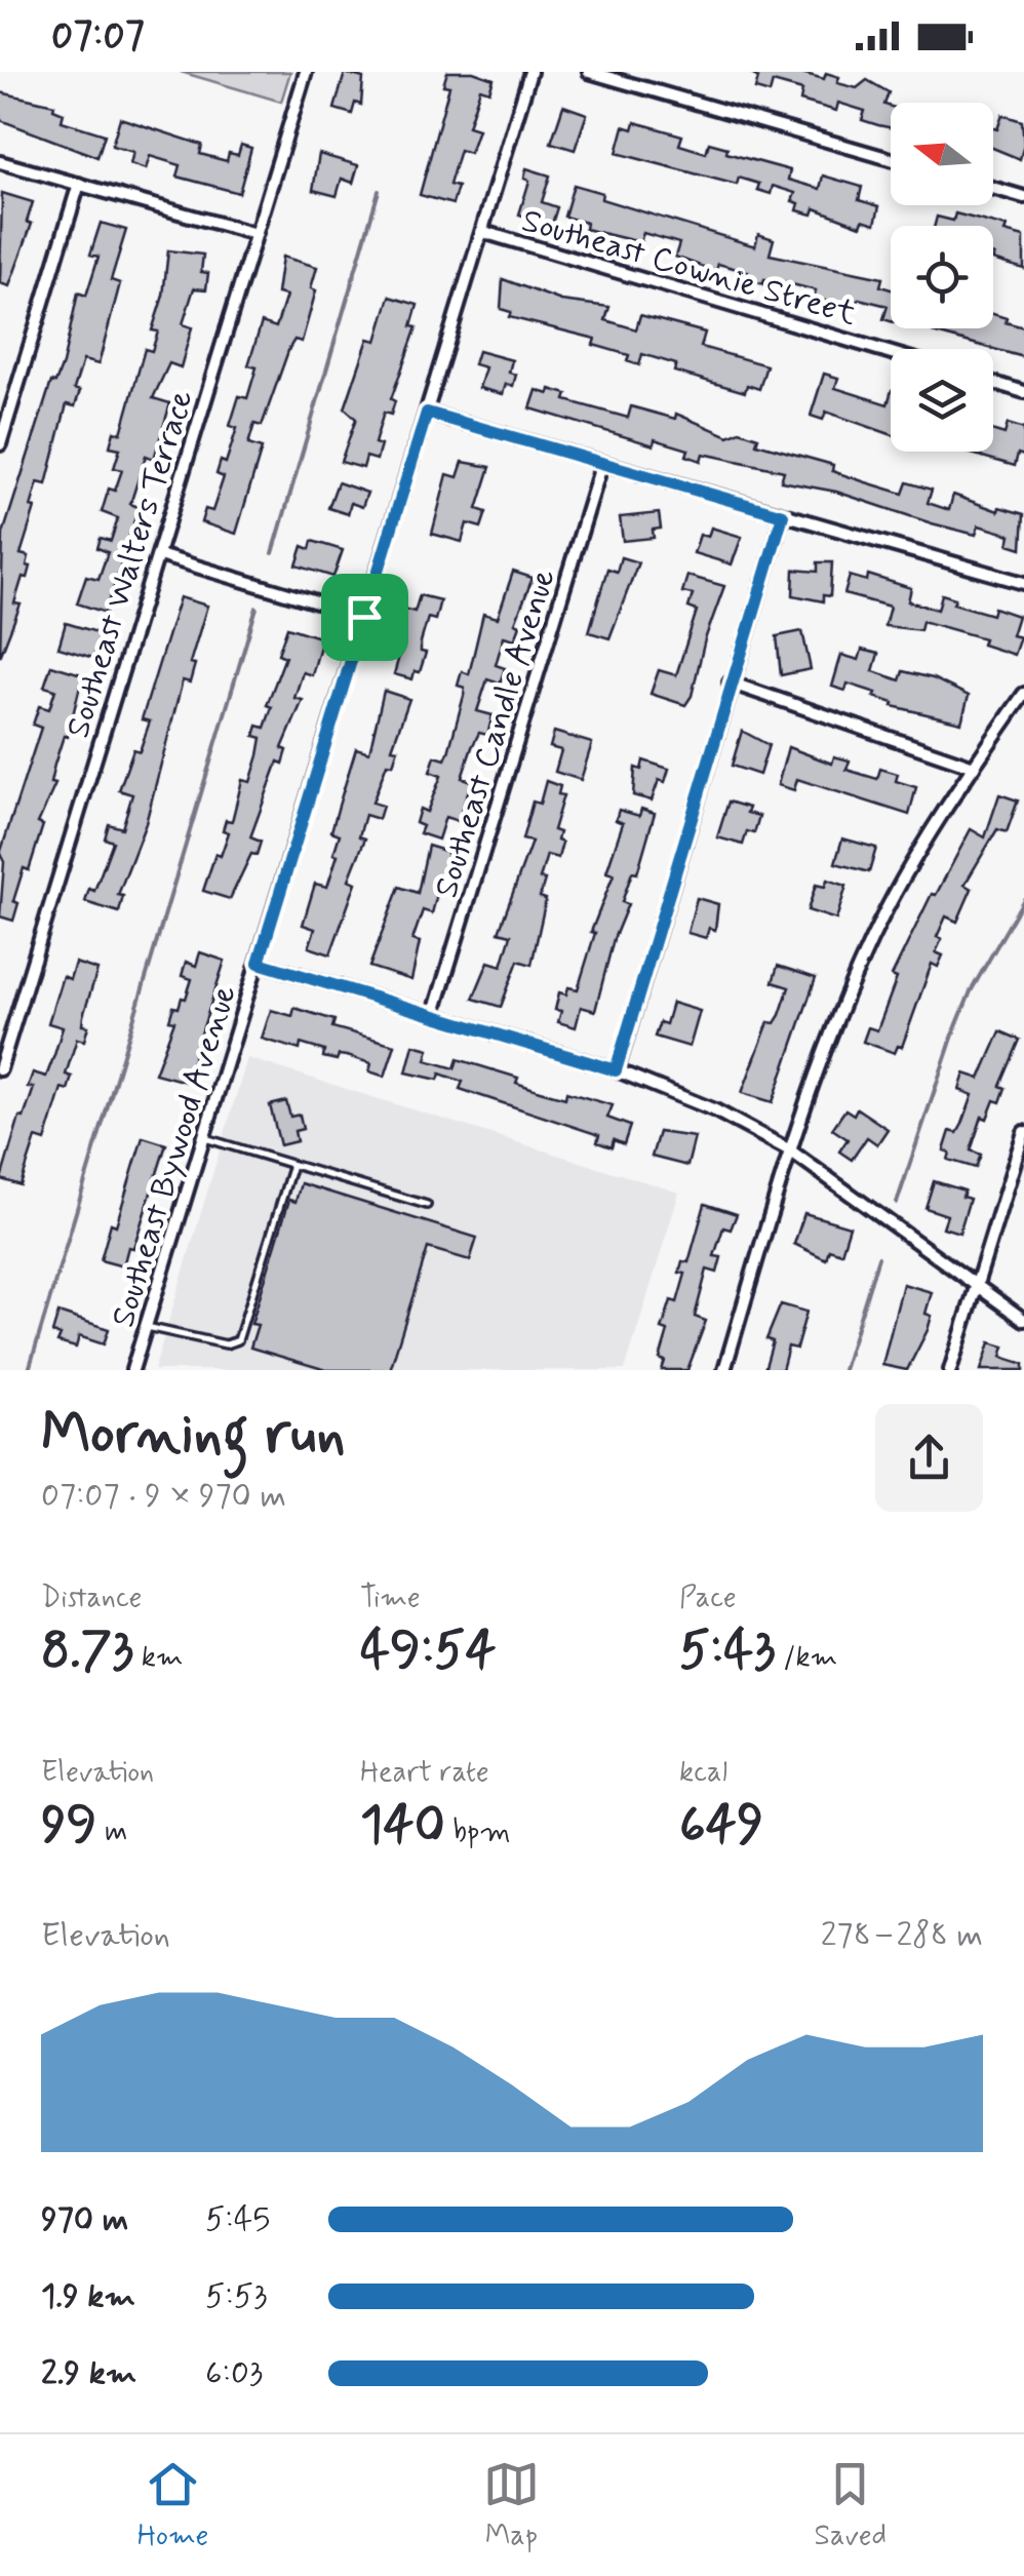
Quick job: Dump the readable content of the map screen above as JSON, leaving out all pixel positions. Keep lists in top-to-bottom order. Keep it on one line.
{"streets":{"street":["Southeast Cownie Street","Southeast Walters Terrace","Southeast Candle Avenue","Southeast Bywood Avenue"]},"crossings":[["Southeast Cownie Street","Southeast Bywood Avenue"]],"north":"left","page":{"status":"07:07","heading":["Morning run","07:07 · 9 × 970 m"],"stats":[["Distance","8.73 km"],["Time","49:54"],["Pace","5:43 /km"],["Elevation","99 m"],["Heart rate","140 bpm"],["kcal","649"]],"chart":["Elevation","278–288 m"],"list":[{"name":"970 m","note":"5:45"},{"name":"1.9 km","note":"5:53"},{"name":"2.9 km","note":"6:03"}],"tabs":["Home","Map","Saved"]}}
